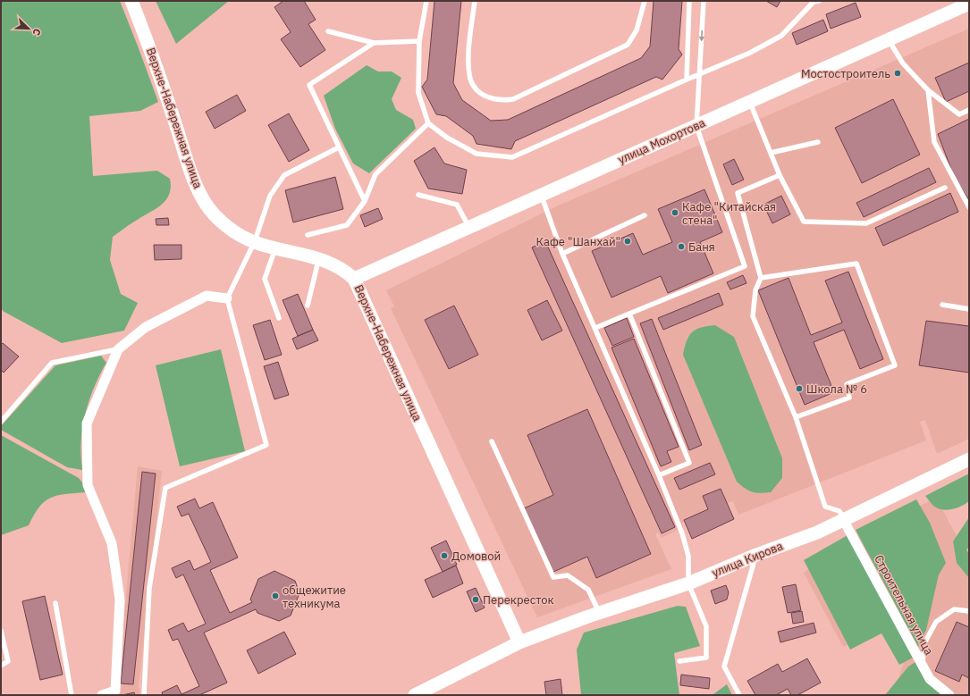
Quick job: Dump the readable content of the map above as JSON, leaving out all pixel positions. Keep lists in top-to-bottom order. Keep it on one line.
{"streets":{"street":["Верхне-Набережная улица","улица Мохортова","улица Кирова","Строительная улица"]},"crossings":[["Верхне-Набережная улица","улица Мохортова"],["Верхне-Набережная улица","улица Кирова"],["улица Кирова","Строительная улица"]],"places":["Мостостроитель","Кафе \"Китайская стена\"","Кафе \"Шанхай\"","Баня","Школа № 6","Домовой","общежитие техникума","Перекресток"],"north":"bottom right"}
